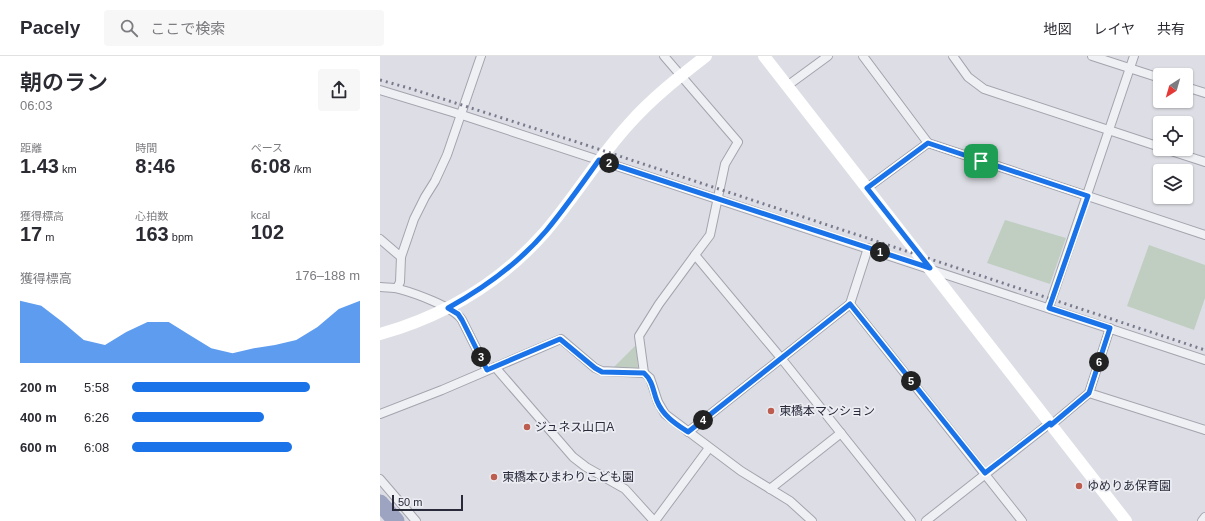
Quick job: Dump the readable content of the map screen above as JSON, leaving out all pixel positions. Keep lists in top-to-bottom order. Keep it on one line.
{"places":["東橋本マンション","ジュネス山口A","東橋本ひまわりこども園","ゆめりあ保育園"],"scale_bar":"50 m","north":"bottom left","page":{"header":"Pacely","search":"ここで検索","nav":["地図","レイヤ","共有"],"heading":["朝のラン","06:03"],"stats":[["距離","1.43 km"],["時間","8:46"],["ペース","6:08 /km"],["獲得標高","17 m"],["心拍数","163 bpm"],["kcal","102"]],"pins":["2","1","3","6","5","4"],"chart":["獲得標高","176–188 m"],"list":[{"name":"200 m","note":"5:58"},{"name":"400 m","note":"6:26"},{"name":"600 m","note":"6:08"}],"scale":"50 m"}}
